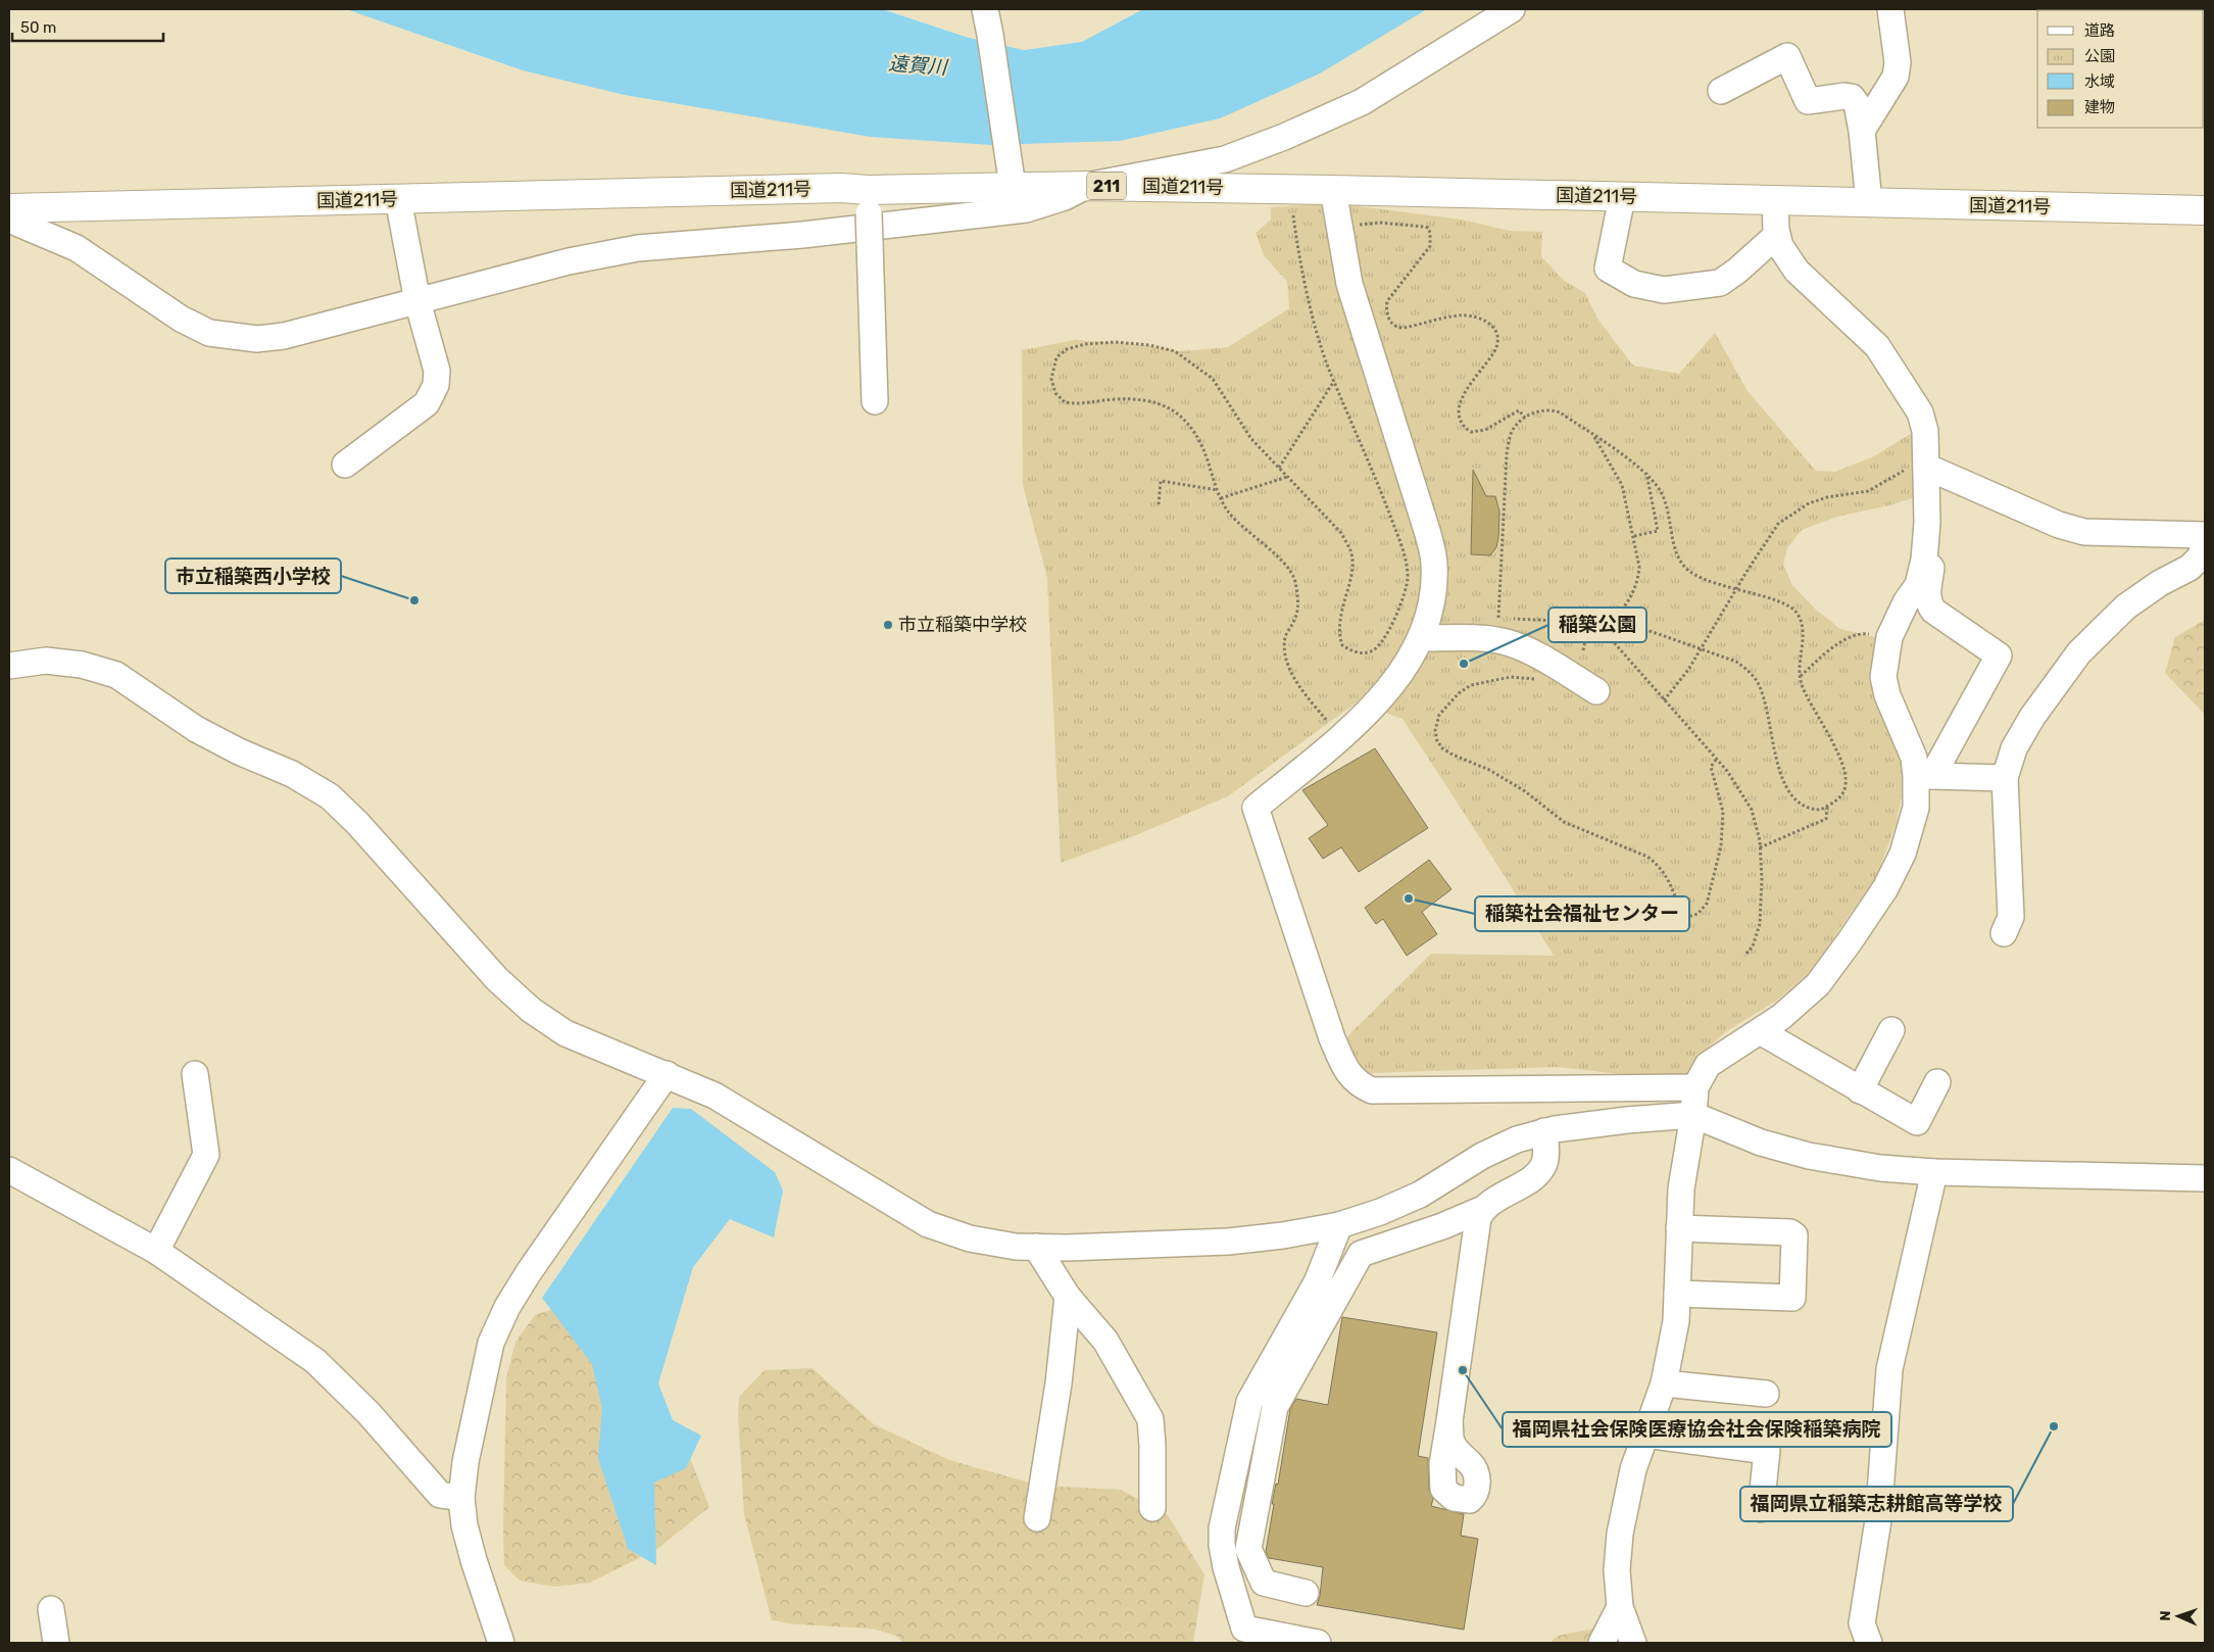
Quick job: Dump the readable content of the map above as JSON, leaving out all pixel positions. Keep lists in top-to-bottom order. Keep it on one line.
{"streets":{"highway":["211","国道211号"]},"water":["遠賀川"],"places":["市立稲築西小学校","市立稲築中学校","稲築公園","稲築社会福祉センター","福岡県社会保険医療協会社会保険稲築病院","福岡県立稲築志耕館高等学校"],"legend":["道路","公園","水域","建物"],"scale_bar":"50 m","north":"left"}
